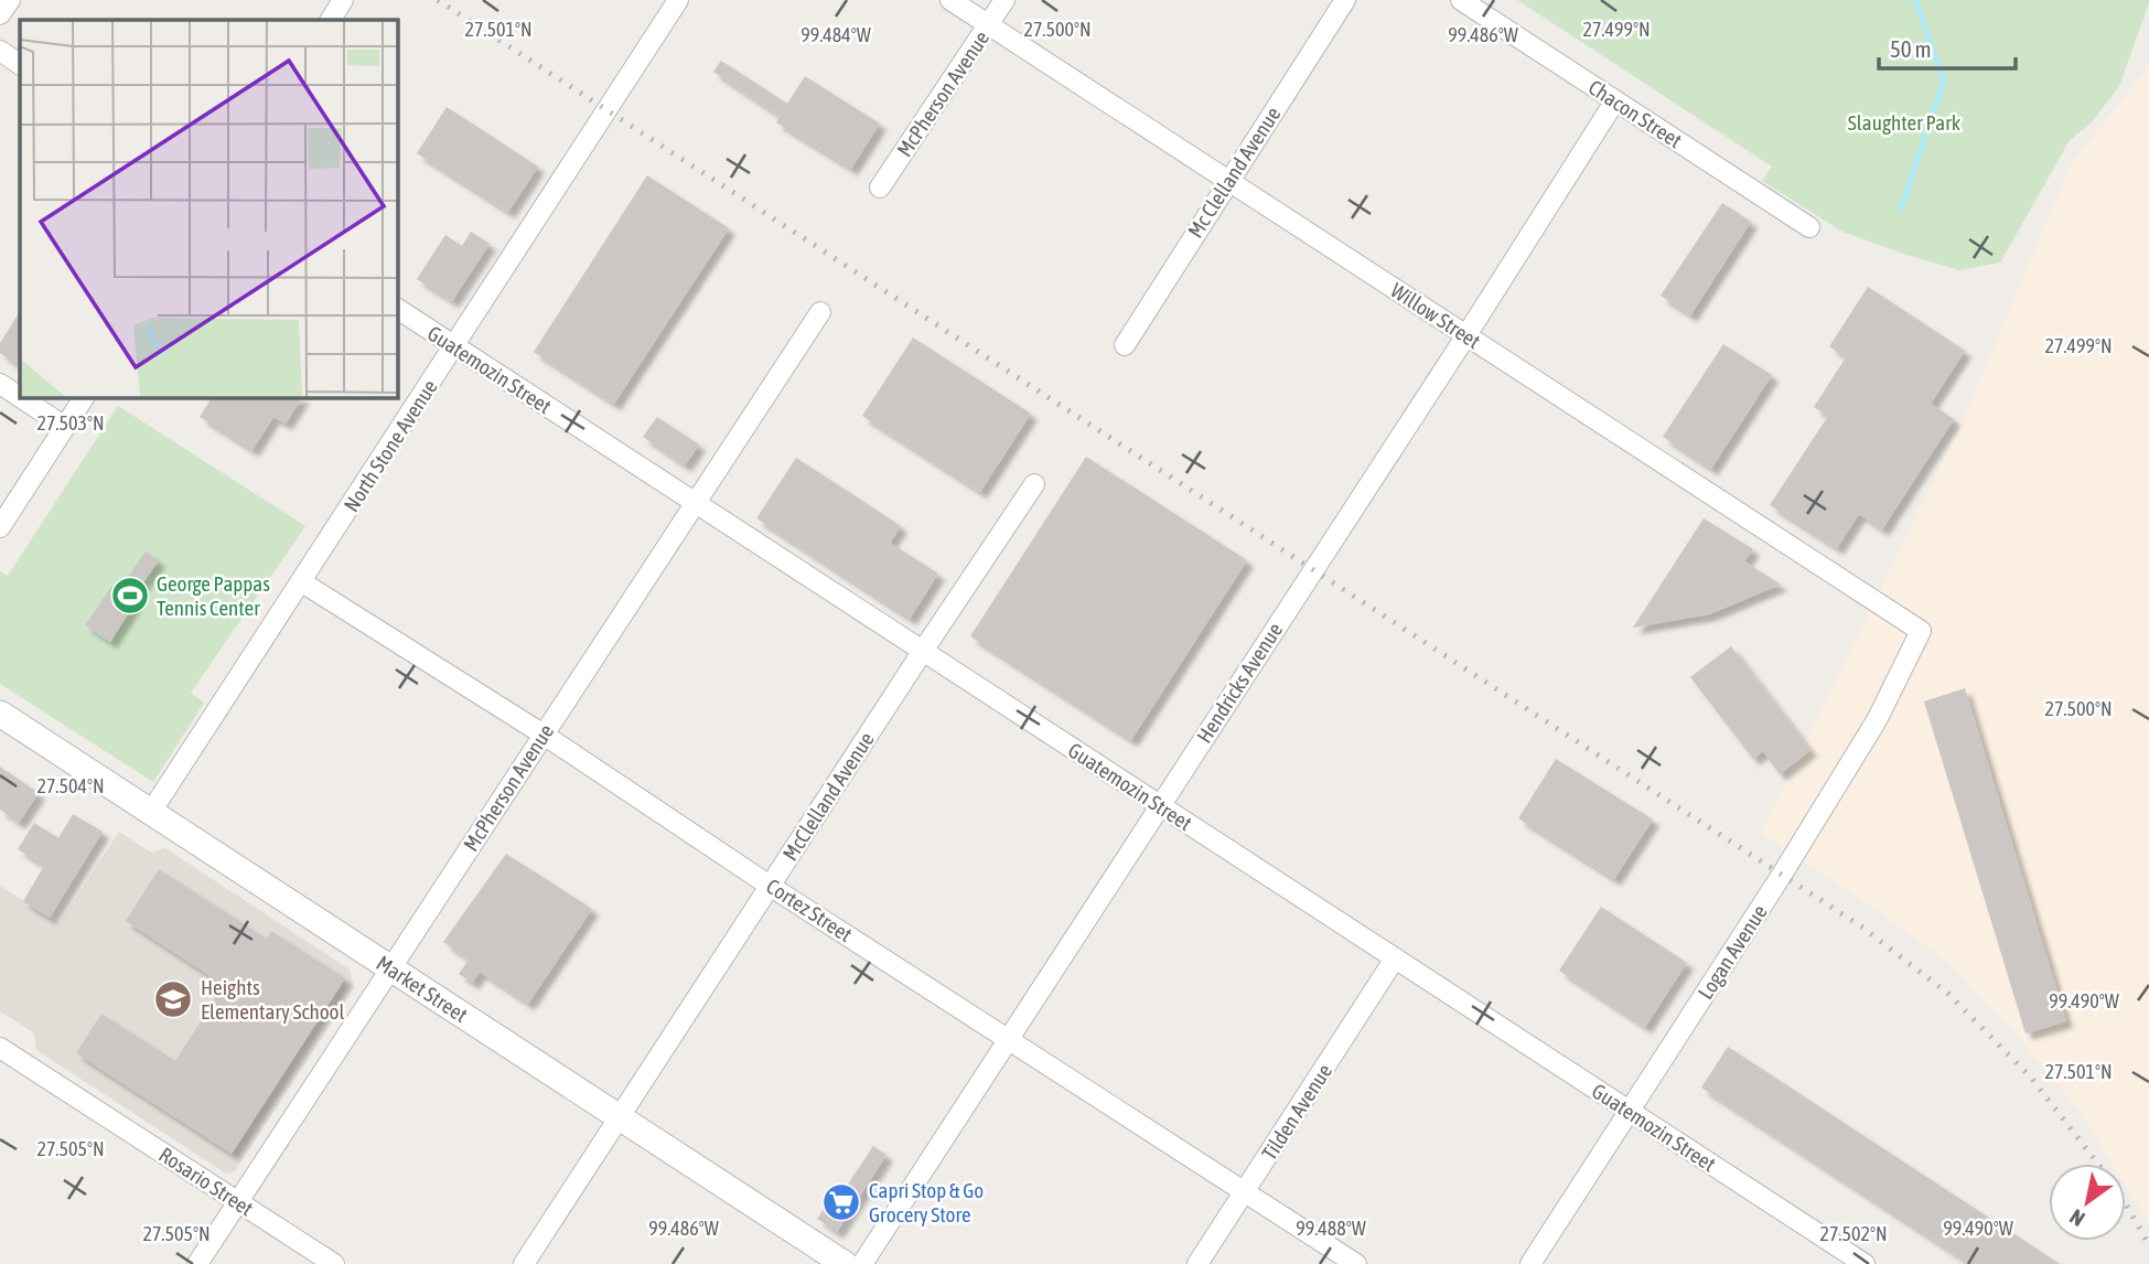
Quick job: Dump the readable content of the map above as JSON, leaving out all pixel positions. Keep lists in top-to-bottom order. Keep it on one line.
{"streets":{"street":["McPherson Avenue","Chacon Street","Mc Clelland Avenue","Willow Street","Guatemozin Street","North Stone Avenue","Hendricks Avenue","McClelland Avenue","Cortez Street","Logan Avenue","Market Street","Tilden Avenue","Rosario Street"]},"crossings":[["McPherson Avenue","Willow Street"],["McPherson Avenue","Guatemozin Street"],["McPherson Avenue","Cortez Street"],["McPherson Avenue","Market Street"],["McPherson Avenue","Rosario Street"],["Chacon Street","Hendricks Avenue"],["Mc Clelland Avenue","Willow Street"],["Willow Street","Hendricks Avenue"],["Willow Street","Logan Avenue"],["Guatemozin Street","North Stone Avenue"],["Guatemozin Street","Hendricks Avenue"],["Guatemozin Street","McClelland Avenue"],["Guatemozin Street","Logan Avenue"],["Guatemozin Street","Tilden Avenue"],["North Stone Avenue","Cortez Street"],["North Stone Avenue","Market Street"],["Hendricks Avenue","Cortez Street"],["McClelland Avenue","Cortez Street"],["McClelland Avenue","Market Street"],["Cortez Street","Tilden Avenue"]],"parks":["Slaughter Park"],"places":{"sports":["George Pappas Tennis Center"],"school or university":["Heights Elementary School"],"supermarket":["Capri Stop & Go Grocery Store"]},"scale_bar":"50 m","north":"bottom left","coordinates":["27.501°N","27.500°N","27.499°N","99.484°W","99.486°W","27.503°N","27.504°N","99.490°W","27.505°N","99.488°W","27.502°N"]}
